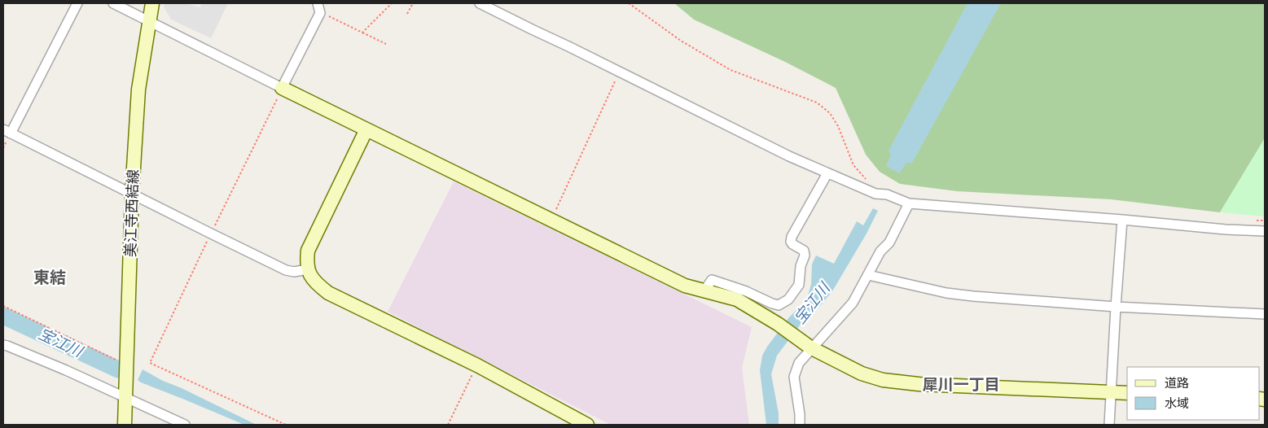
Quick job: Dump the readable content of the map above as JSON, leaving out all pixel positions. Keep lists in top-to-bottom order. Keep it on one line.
{"streets":{"street":["美江寺西結線"]},"districts":["東結","犀川一丁目"],"water":["宝江川"],"legend":["道路","水域"]}
